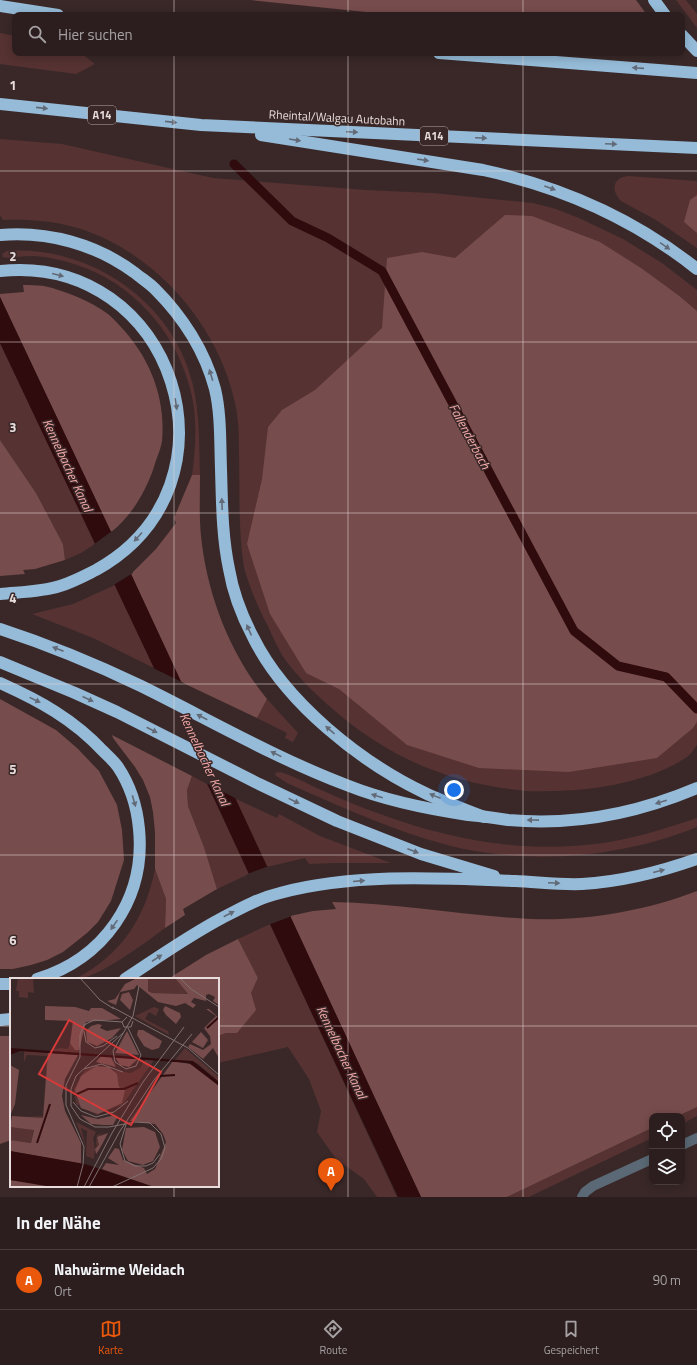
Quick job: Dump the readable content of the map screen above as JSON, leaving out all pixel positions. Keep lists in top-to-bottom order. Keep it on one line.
{"streets":{"highway":["A14","Rheintal/Walgau Autobahn"]},"water":["Fallenderbach","Kennelbacher Kanal"],"page":{"search":"Hier suchen","pins":"A","heading":"In der Nähe","list":[{"mark":"A","name":"Nahwärme Weidach","note":"Ort","value":"90 m"}],"nav":["Karte","Route","Gespeichert"]},"grid":{"rows":["1","2","3","4","5","6"]}}
